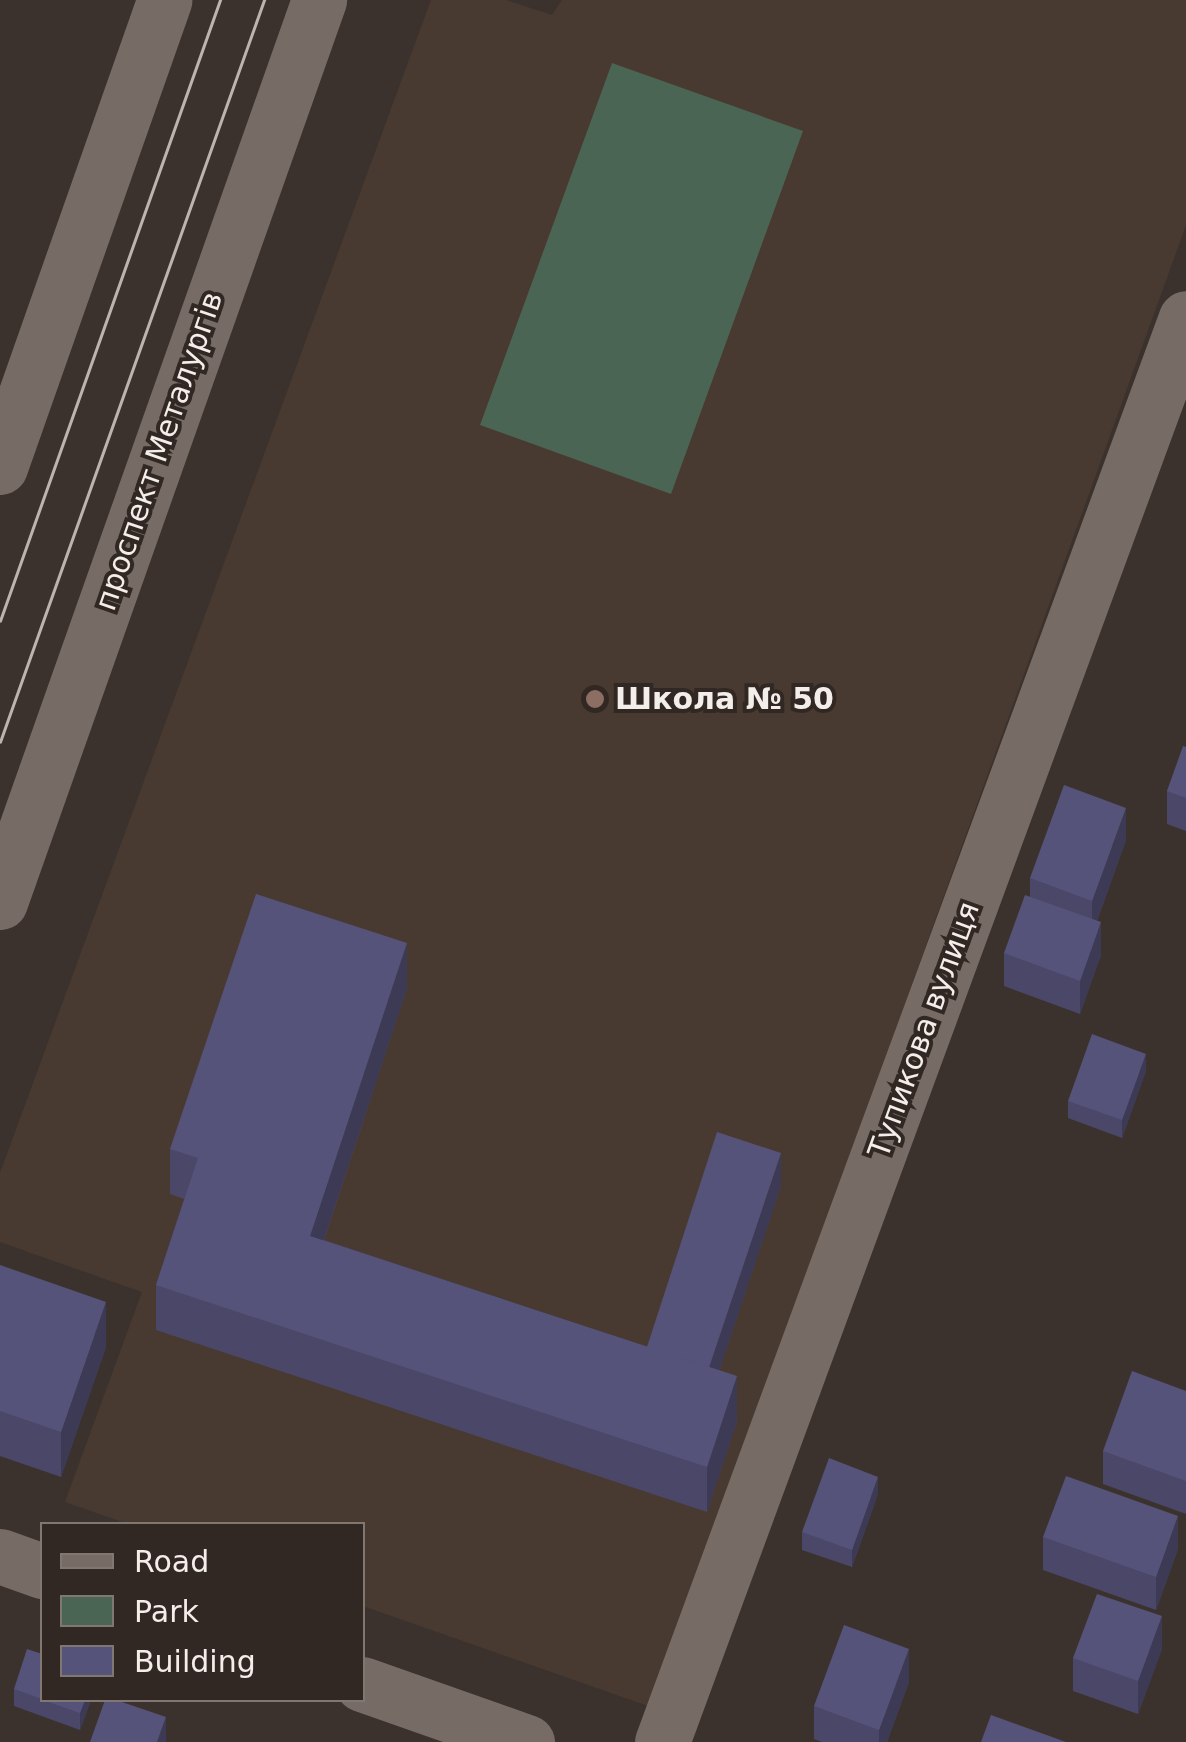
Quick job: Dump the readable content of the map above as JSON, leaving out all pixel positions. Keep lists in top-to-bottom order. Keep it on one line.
{"streets":{"street":["проспект Металургів","Тупикова вулиця"]},"places":["Школа № 50"],"legend":["Road","Park","Building"]}
